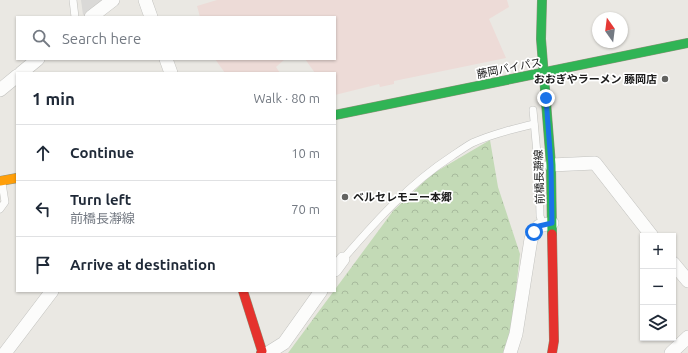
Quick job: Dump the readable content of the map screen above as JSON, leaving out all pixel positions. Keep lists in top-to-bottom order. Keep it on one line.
{"streets":{"main road":["藤岡バイパス","前橋長瀞線"]},"crossings":[["藤岡バイパス","前橋長瀞線"]],"places":["おおぎやラーメン 藤岡店","ベルセレモニー本郷"],"north":"top","page":{"search":"Search here","heading":["1 min","Walk · 80 m"],"list":[["Continue","10 m"],["Turn left","前橋長瀞線","70 m"],"Arrive at destination"],"map_buttons":["+","−"]}}
